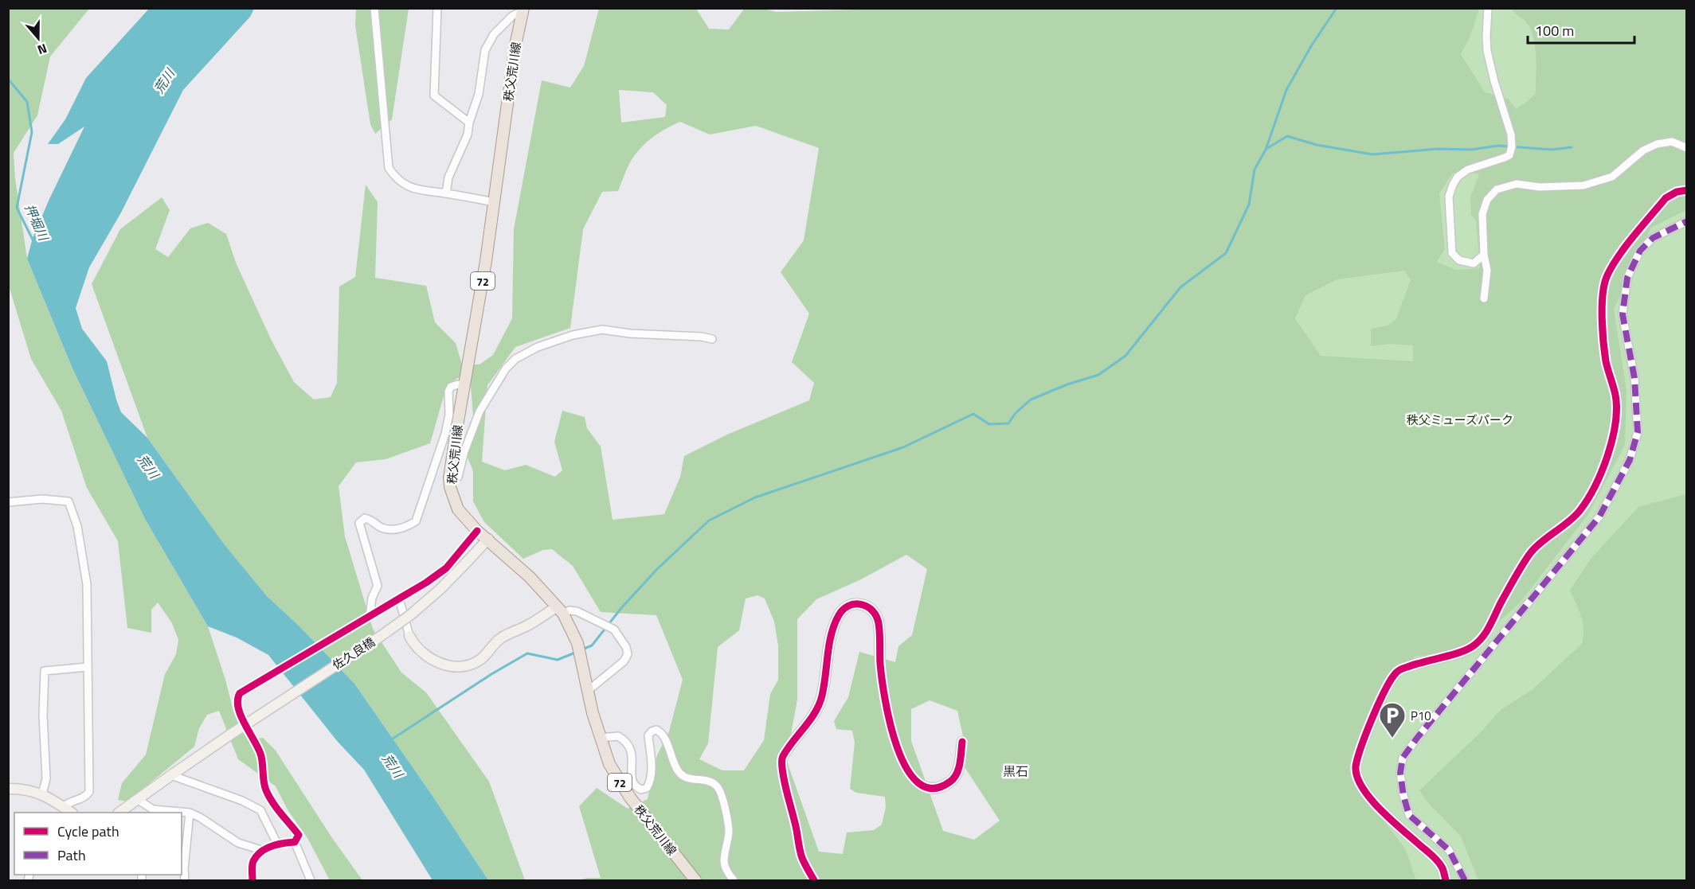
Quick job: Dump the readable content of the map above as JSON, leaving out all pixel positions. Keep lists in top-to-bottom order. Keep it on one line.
{"streets":{"main road":["秩父荒川線","72"],"street":["佐久良橋"]},"crossings":[["秩父荒川線","佐久良橋"]],"districts":["黒石"],"water":["荒川","押堀川"],"parks":["秩父ミューズパーク"],"places":{"parking":["P10"]},"legend":["Cycle path","Path"],"scale_bar":"100 m","north":"bottom"}
